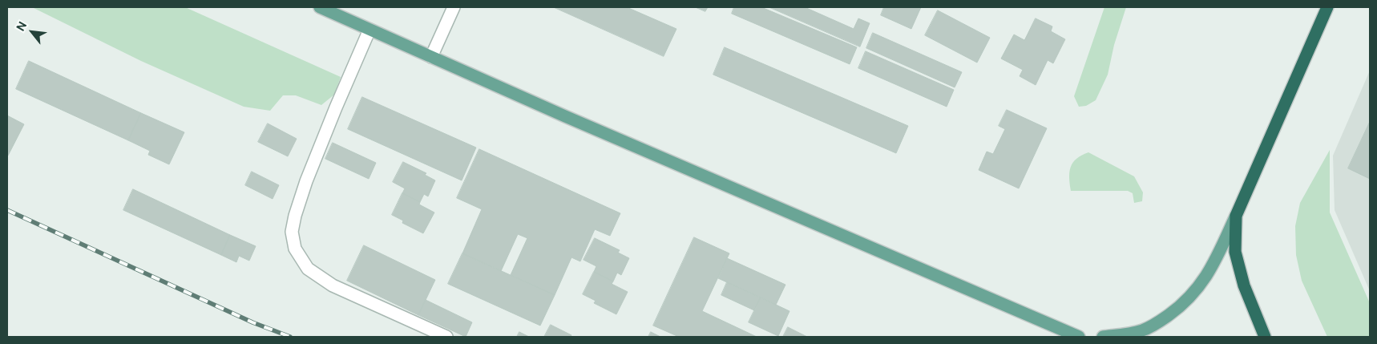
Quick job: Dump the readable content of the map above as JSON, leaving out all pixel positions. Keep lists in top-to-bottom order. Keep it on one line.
{"north":"top left"}
